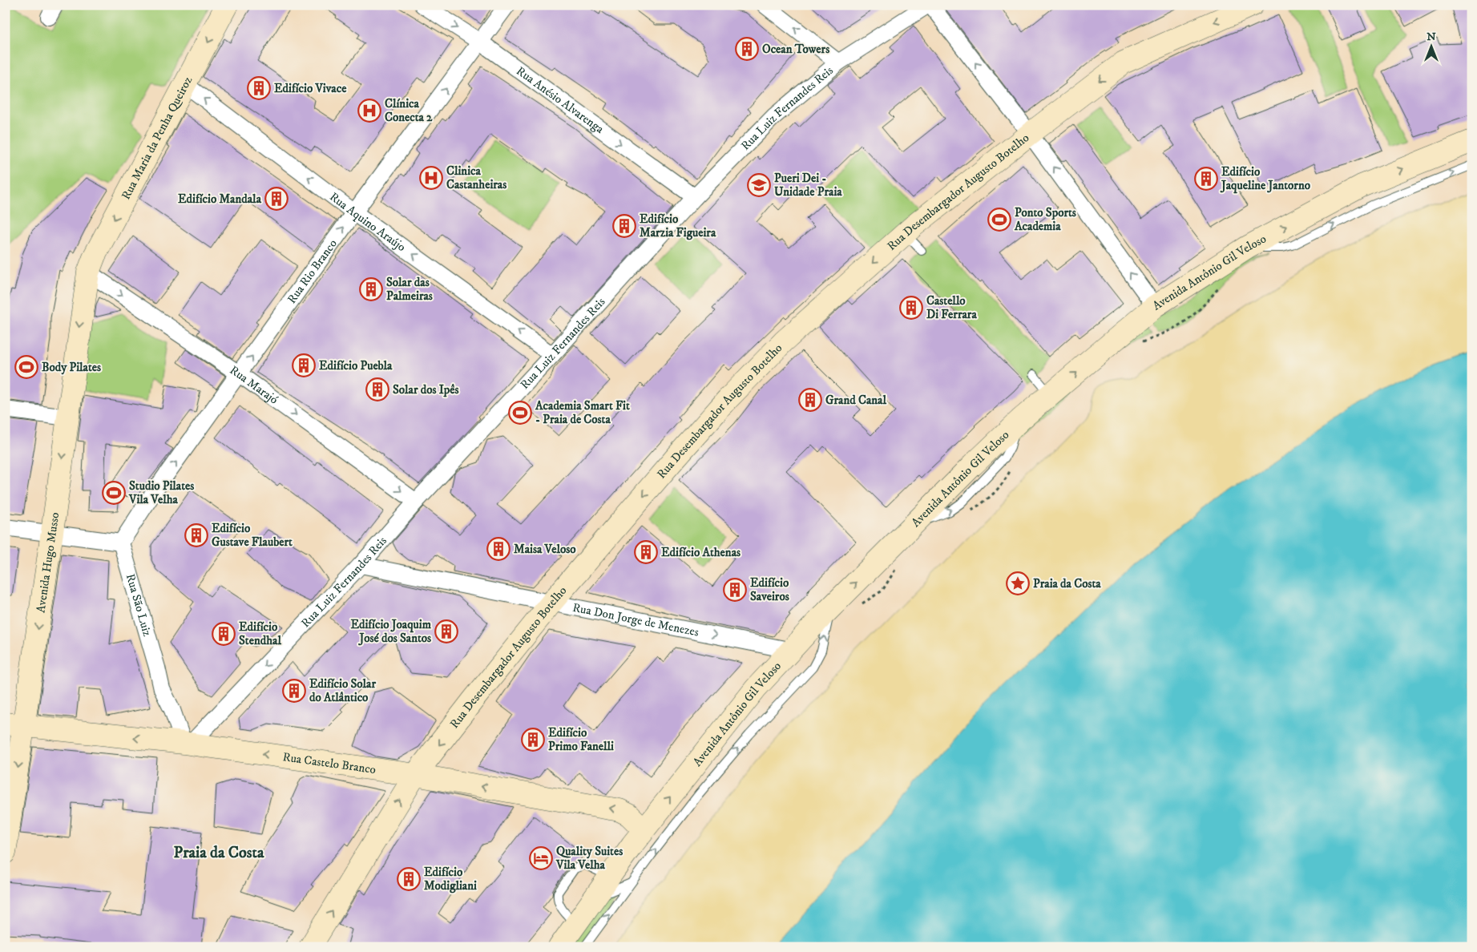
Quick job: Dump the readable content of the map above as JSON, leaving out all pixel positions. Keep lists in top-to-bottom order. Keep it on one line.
{"streets":{"street":["Rua Anésio Alvarenga","Rua Luiz Fernandes Reis","Rua Maria da Penha Queiroz","Rua Desembargador Augusto Botelho","Rua Aquino Araújo","Rua Rio Branco","Avenida Antônio Gil Veloso","Rua Marajó","Avenida Hugo Musso","Rua São Luiz","Rua Don Jorge de Menezes","Rua Castelo Branco"]},"crossings":[["Rua Anésio Alvarenga","Rua Luiz Fernandes Reis"],["Rua Anésio Alvarenga","Rua Rio Branco"],["Rua Luiz Fernandes Reis","Rua Aquino Araújo"],["Rua Luiz Fernandes Reis","Rua Marajó"],["Rua Luiz Fernandes Reis","Rua São Luiz"],["Rua Luiz Fernandes Reis","Rua Don Jorge de Menezes"],["Rua Luiz Fernandes Reis","Rua Castelo Branco"],["Rua Maria da Penha Queiroz","Rua Aquino Araújo"],["Rua Maria da Penha Queiroz","Rua Marajó"],["Rua Maria da Penha Queiroz","Avenida Hugo Musso"],["Rua Desembargador Augusto Botelho","Rua Don Jorge de Menezes"],["Rua Desembargador Augusto Botelho","Rua Castelo Branco"],["Rua Aquino Araújo","Rua Rio Branco"],["Rua Rio Branco","Rua Marajó"],["Rua Rio Branco","Rua São Luiz"],["Avenida Antônio Gil Veloso","Rua Don Jorge de Menezes"],["Avenida Antônio Gil Veloso","Rua Castelo Branco"],["Rua Marajó","Avenida Hugo Musso"],["Avenida Hugo Musso","Rua Castelo Branco"],["Rua São Luiz","Rua Castelo Branco"]],"one_way":["Rua Anésio Alvarenga","Rua Maria da Penha Queiroz","Rua Aquino Araújo","Rua Rio Branco","Avenida Antônio Gil Veloso","Rua Marajó","Avenida Hugo Musso","Rua Don Jorge de Menezes","Rua Castelo Branco"],"districts":["Praia da Costa"],"places":{"building":["Ocean Towers","Edifício Vivace","Edifício Jaqueline Jantorno","Edifício Mandala","Edifício Marzia Figueira","Solar das Palmeiras","Castello Di Ferrara","Edifício Puebla","Solar dos Ipês","Grand Canal","Edifício Gustave Flaubert","Maisa Veloso","Edifício Athenas","Edifício Saveiros","Edifício Joaquim José dos Santos","Edifício Stendhal","Edifício Solar do Atlântico","Edifício Primo Fanelli","Edifício Modigliani"],"hospital":["Clínica Conecta 2","Clinica Castanheiras"],"school or university":["Pueri Dei - Unidade Praia"],"sports":["Ponto Sports Academia","Body Pilates","Academia Smart Fit - Praia de Costa","Studio Pilates Vila Velha"],"place":["Praia da Costa"],"hotel":["Quality Suites Vila Velha"]},"north":"top"}
